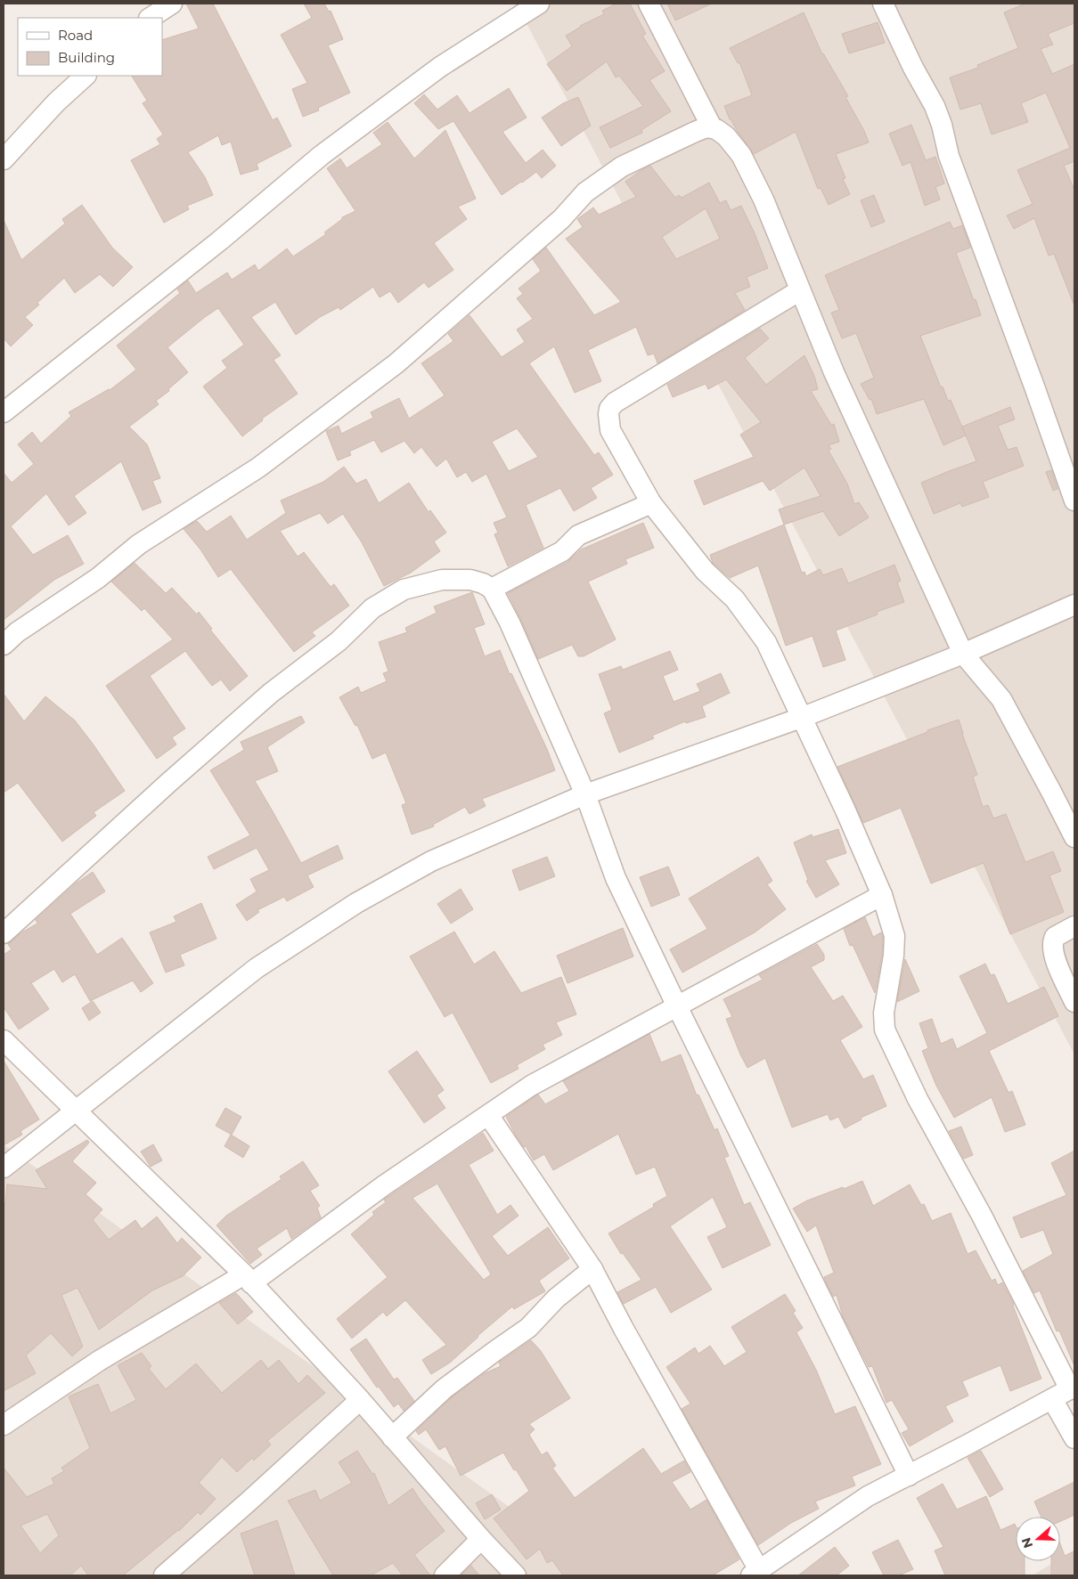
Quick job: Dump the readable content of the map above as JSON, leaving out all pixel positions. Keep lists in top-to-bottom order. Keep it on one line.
{"legend":["Road","Building"],"north":"left"}
